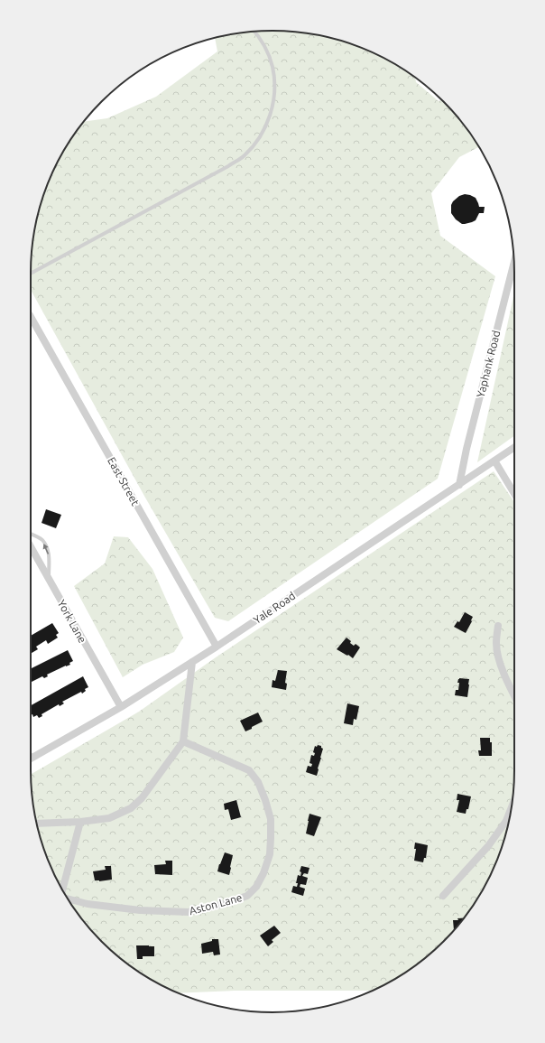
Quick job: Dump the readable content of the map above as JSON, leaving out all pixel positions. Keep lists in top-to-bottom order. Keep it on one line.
{"streets":{"street":["Yaphank Road","East Street","Yale Road","York Lane","Aston Lane"]},"crossings":[["Yaphank Road","Yale Road"],["East Street","Yale Road"],["Yale Road","York Lane"]]}
